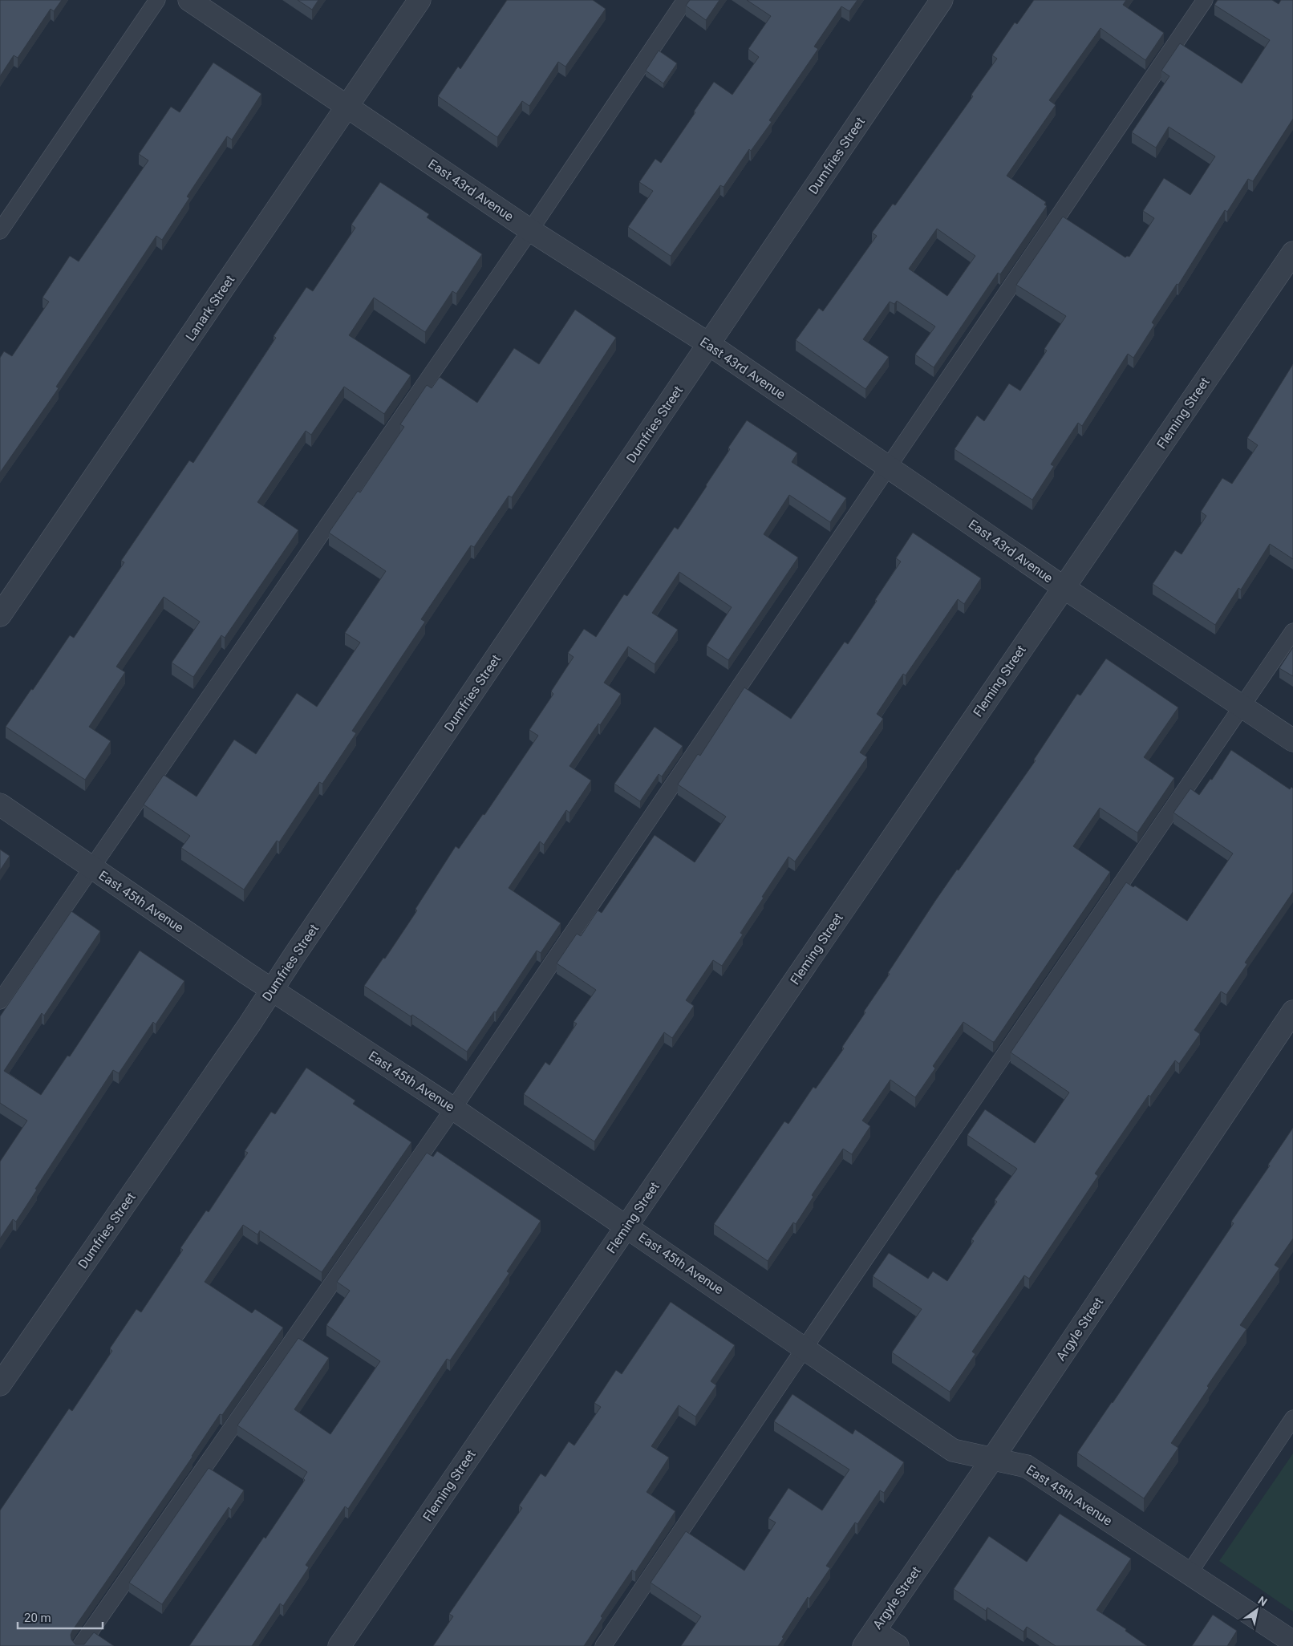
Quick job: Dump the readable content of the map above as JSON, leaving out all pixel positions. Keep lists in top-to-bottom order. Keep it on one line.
{"streets":{"street":["Dumfries Street","East 43rd Avenue","Lanark Street","Fleming Street","East 45th Avenue","Argyle Street"]},"crossings":[["Dumfries Street","East 43rd Avenue"],["Dumfries Street","East 45th Avenue"],["East 43rd Avenue","Lanark Street"],["East 43rd Avenue","Fleming Street"],["Fleming Street","East 45th Avenue"],["East 45th Avenue","Argyle Street"]],"scale_bar":"20 m","north":"top right"}
